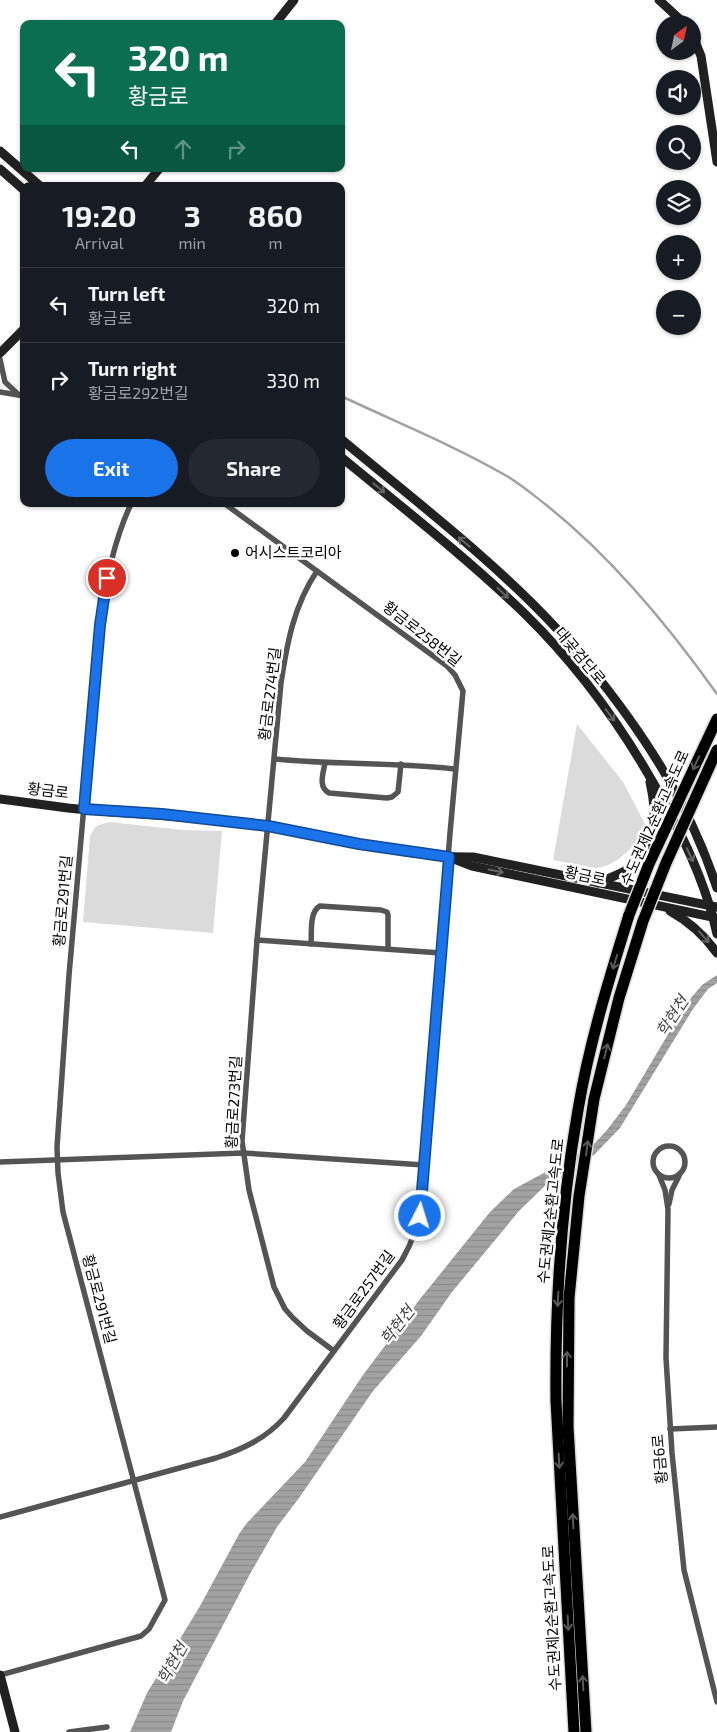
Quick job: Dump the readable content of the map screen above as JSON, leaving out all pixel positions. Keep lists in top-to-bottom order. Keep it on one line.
{"streets":{"highway":["수도권제2순환고속도로"],"street":["황금로258번길","대곶검단로","황금로274번길","황금로","황금로291번길","황금로273번길","황금로257번길","황금6로"]},"crossings":[["황금로258번길","황금로274번길"],["황금로258번길","황금로"],["황금로258번길","황금로257번길"],["대곶검단로","황금로"],["황금로274번길","황금로"],["황금로274번길","황금로273번길"],["황금로","황금로291번길"],["황금로","황금로273번길"],["황금로","황금로257번길"],["황금로291번길","황금로257번길"],["황금로273번길","황금로257번길"]],"water":["학현천"],"places":["어시스트코리아"],"north":"top right","page":{"map_buttons":["+","−"],"turn":["320 m","황금로"],"eta":["19:20","Arrival","3","min","860","m"],"list":[{"name":"Turn left","note":"황금로","value":"320 m"},{"name":"Turn right","note":"황금로292번길","value":"330 m"}],"buttons":["Exit","Share"]}}
